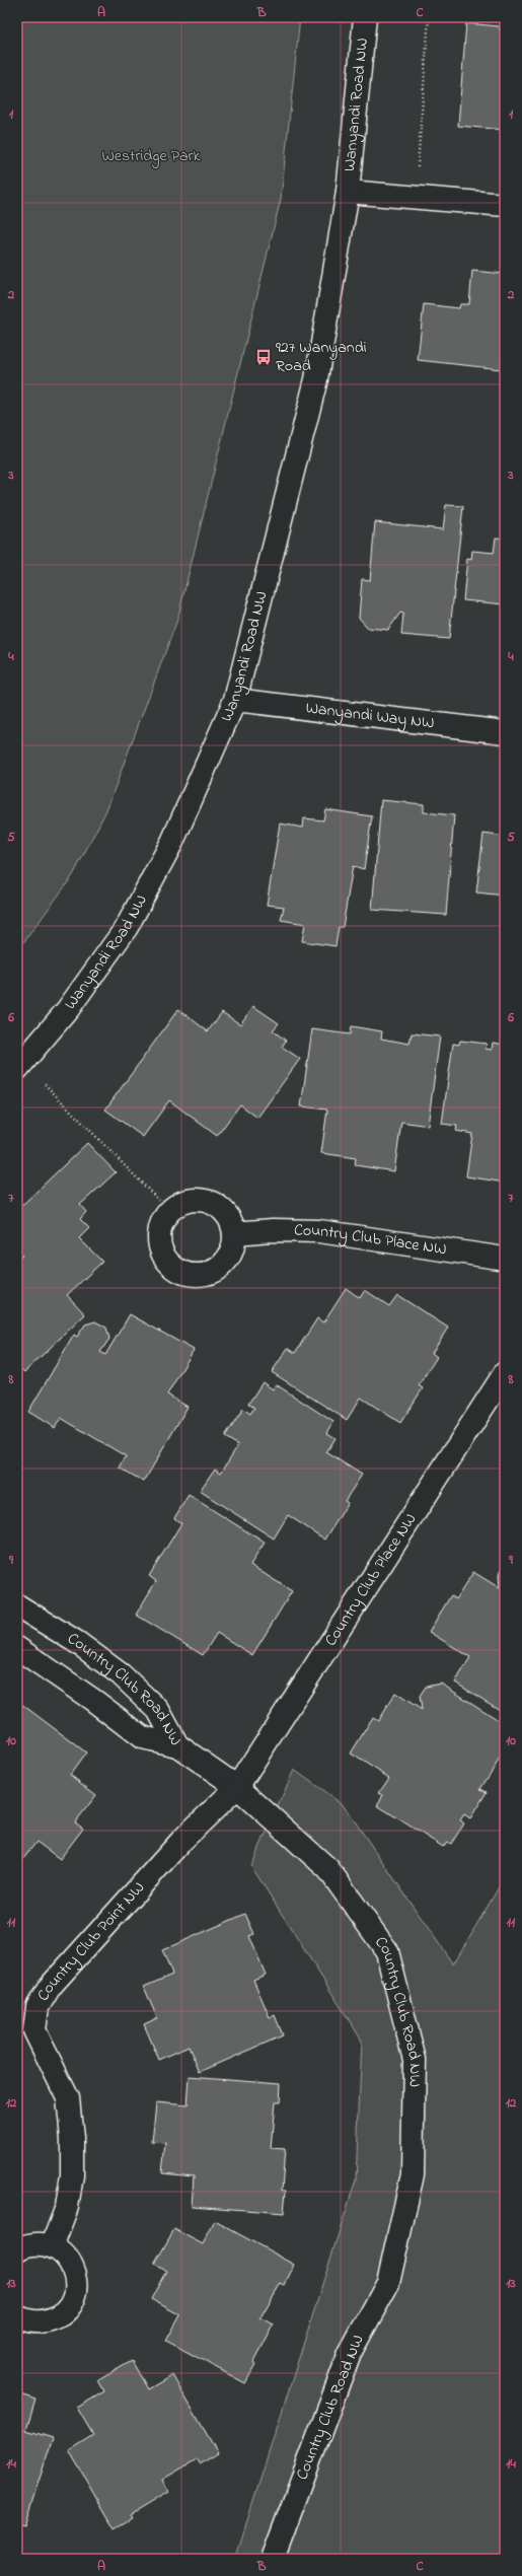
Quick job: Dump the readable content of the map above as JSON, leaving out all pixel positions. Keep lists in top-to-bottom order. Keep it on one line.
{"streets":{"street":["Wanyandi Road NW","Wanyandi Way NW","Country Club Place NW","Country Club Road NW","Country Club Point NW"]},"crossings":[["Wanyandi Road NW","Wanyandi Way NW"],["Country Club Place NW","Country Club Road NW"],["Country Club Place NW","Country Club Point NW"],["Country Club Road NW","Country Club Point NW"]],"parks":["Westridge Park"],"places":{"bus stop":["927 Wanyandi Road"]},"grid":{"columns":["A","B","C"],"rows":["1","2","3","4","5","6","7","8","9","10","11","12","13","14"]}}
